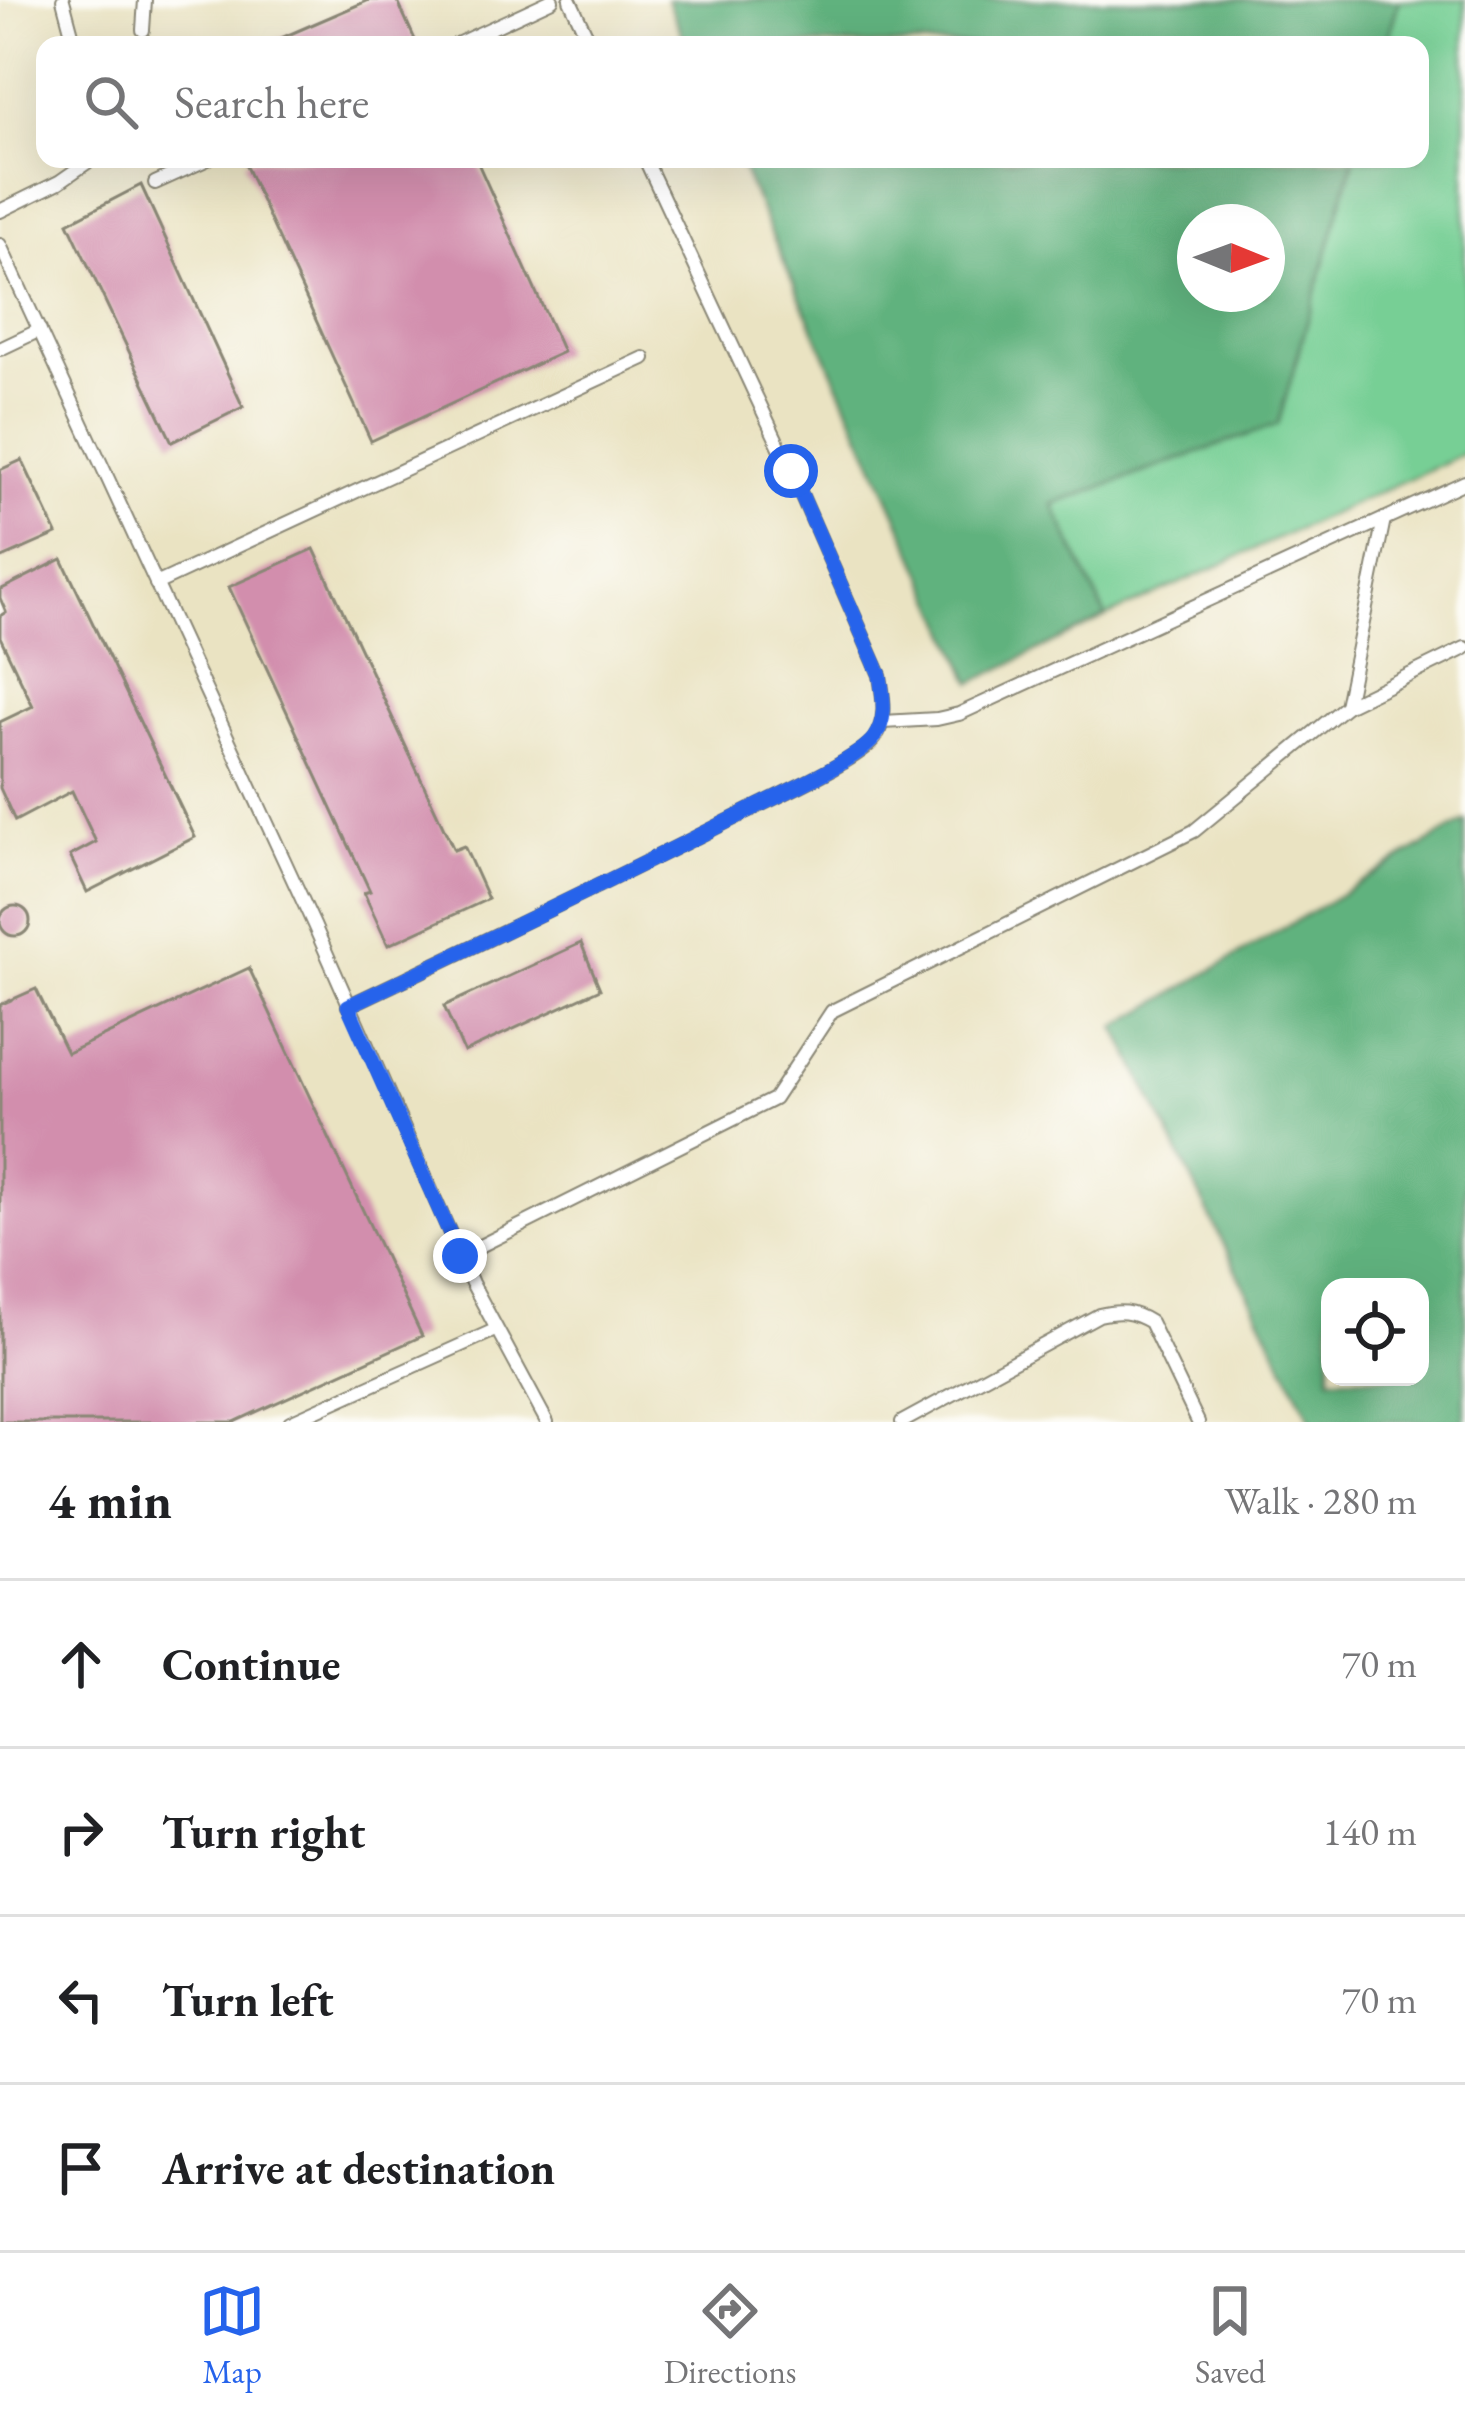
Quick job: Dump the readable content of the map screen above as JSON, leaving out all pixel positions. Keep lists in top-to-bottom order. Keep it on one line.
{"north":"right","page":{"search":"Search here","heading":["4 min","Walk · 280 m"],"list":[["Continue","70 m"],["Turn right","140 m"],["Turn left","70 m"],"Arrive at destination"],"nav":["Map","Directions","Saved"]}}
